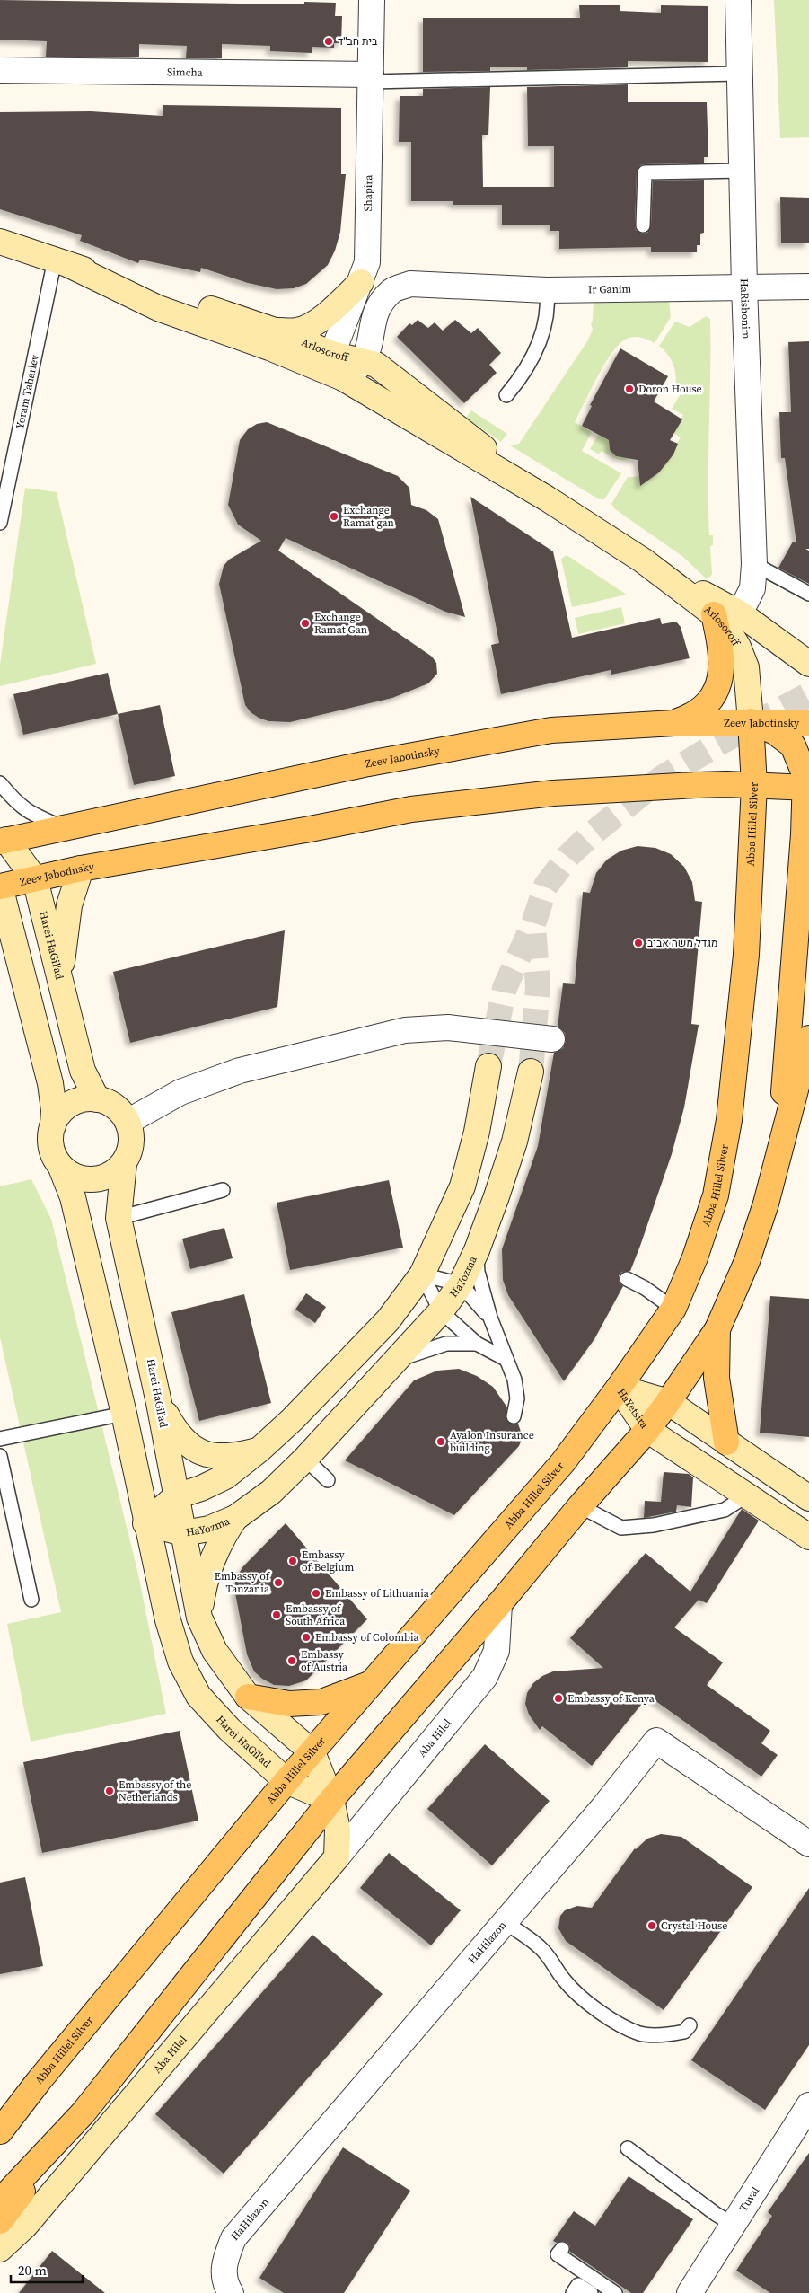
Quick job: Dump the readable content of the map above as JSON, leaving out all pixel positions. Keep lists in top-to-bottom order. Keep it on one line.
{"streets":{"main road":["Zeev Jabotinsky","Abba Hillel Silver"],"street":["Simcha","Shapira","Ir Ganim","HaRishonim","Arlosoroff","Harei HaGil'ad","HaYozma","HaYetsira","Aba Hilel","HaHilazon","Tuval"],"lane":["Yoram Taharlev"]},"crossings":[["Simcha","Shapira"],["Shapira","Ir Ganim"],["Shapira","Arlosoroff"],["Ir Ganim","HaRishonim"],["Ir Ganim","Arlosoroff"],["HaRishonim","Arlosoroff"],["Arlosoroff","Yoram Taharlev"],["Arlosoroff","Zeev Jabotinsky"],["Arlosoroff","Abba Hillel Silver"],["Zeev Jabotinsky","Abba Hillel Silver"],["Zeev Jabotinsky","Harei HaGil'ad"],["Abba Hillel Silver","Harei HaGil'ad"],["Abba Hillel Silver","HaYetsira"],["Harei HaGil'ad","HaYozma"]],"places":["בית חב\"ד","Doron House","Exchange Ramat gan","Exchange Ramat Gan","מגדל משה אביב","Ayalon Insurance building","Embassy of Belgium","Embassy of Tanzania","Embassy of Lithuania","Embassy of South Africa","Embassy of Colombia","Embassy of Austria","Embassy of Kenya","Embassy of the Netherlands","Crystal House"],"scale_bar":"20 m"}
